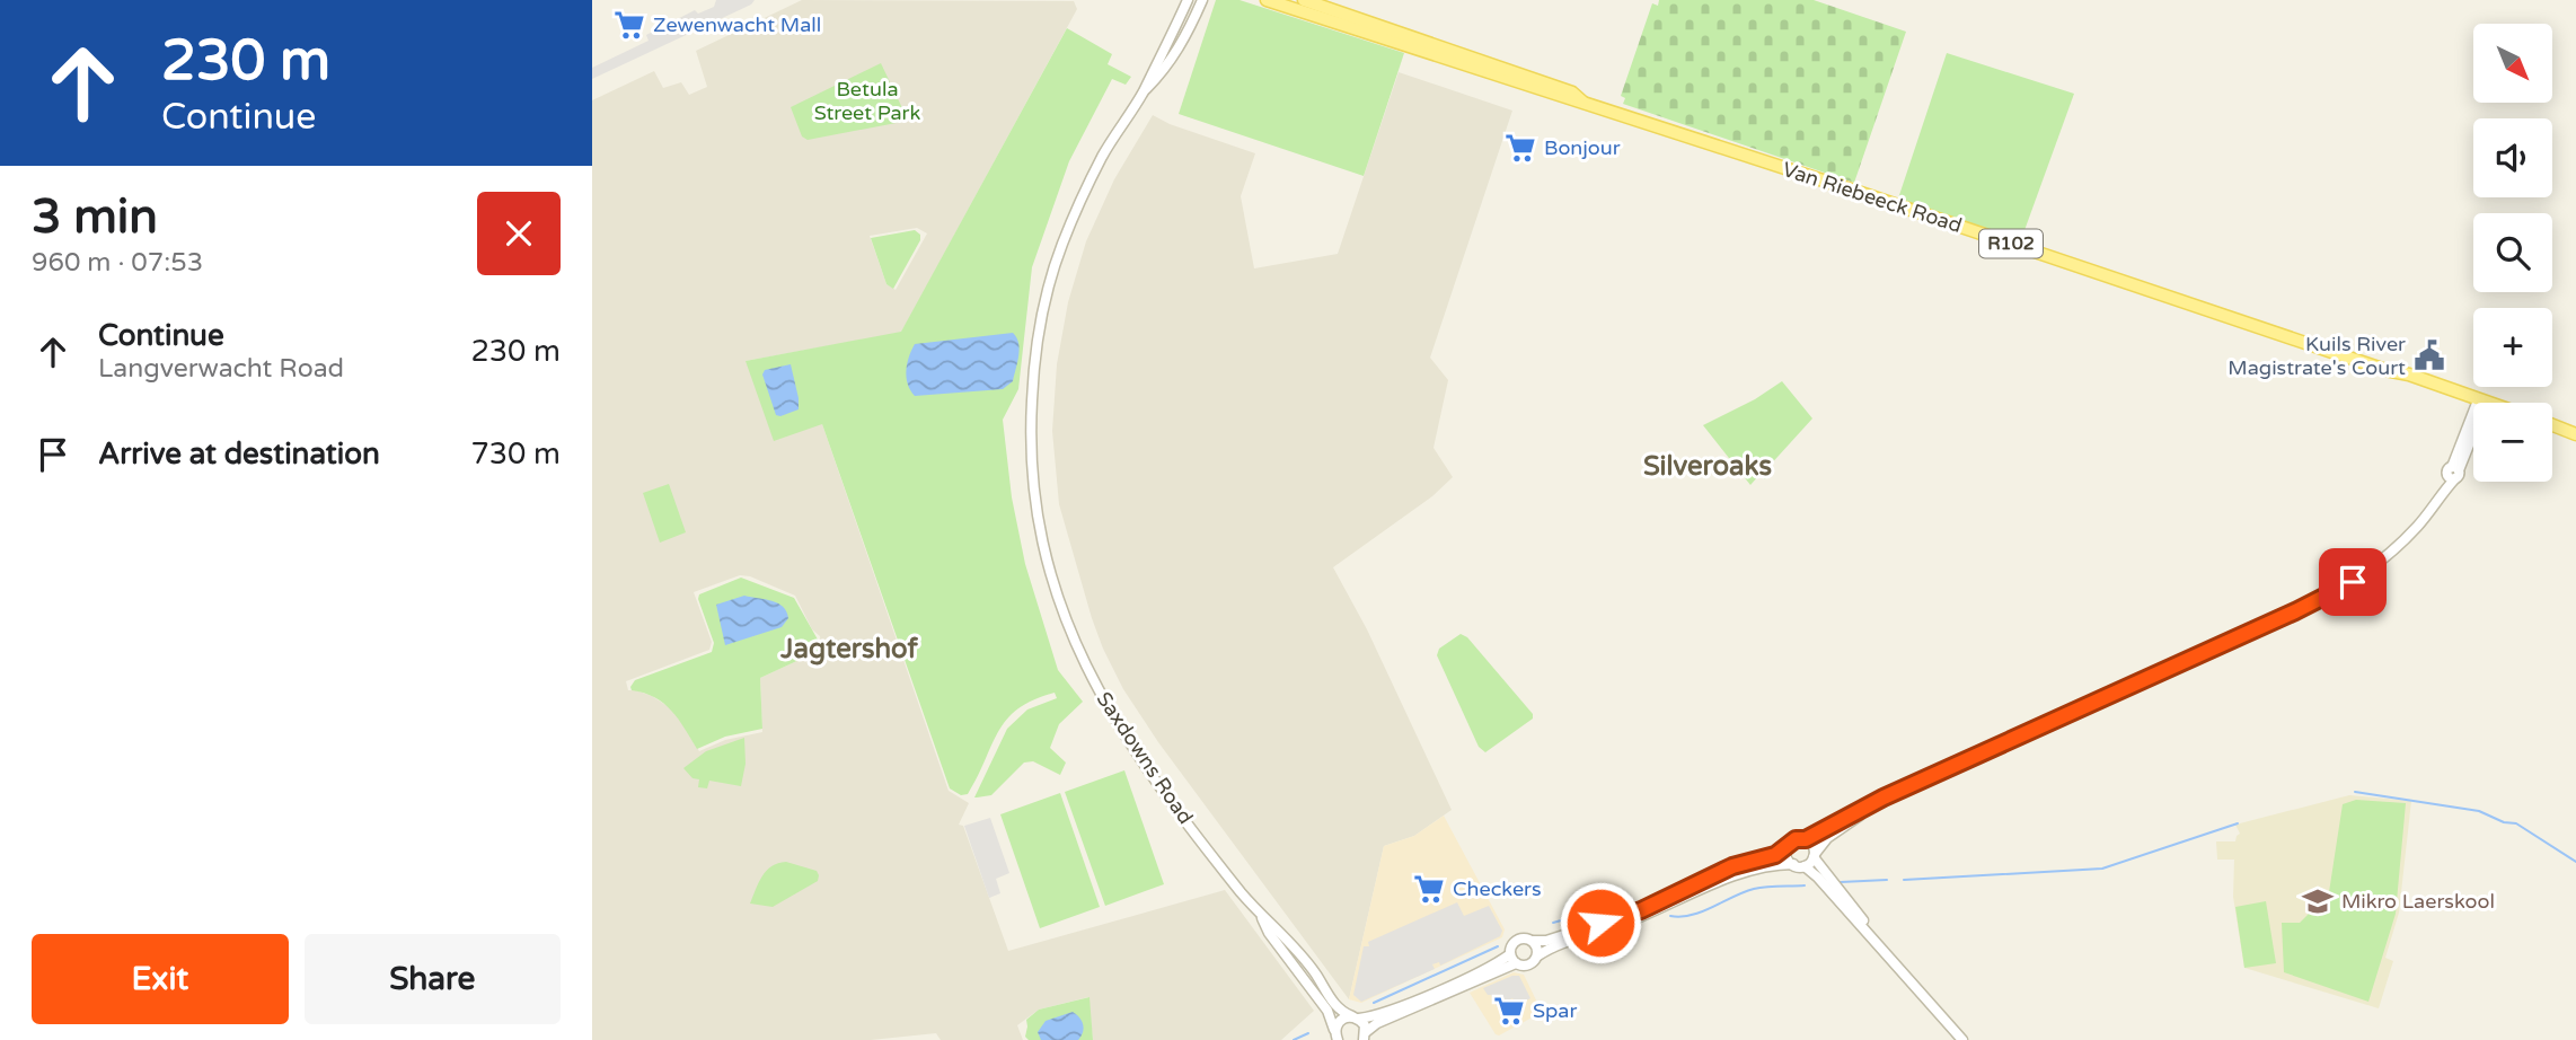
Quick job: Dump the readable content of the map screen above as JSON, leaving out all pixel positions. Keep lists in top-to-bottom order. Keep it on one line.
{"streets":{"main road":["Van Riebeeck Road","R102"],"street":["Saxdowns Road"]},"districts":["Silveroaks","Jagtershof"],"parks":["Betula Street Park"],"places":{"supermarket":["Zewenwacht Mall","Bonjour","Checkers","Spar"],"public building":["Kuils River Magistrate's Court"],"school or university":["Mikro Laerskool"]},"north":"bottom right","page":{"turn":["230 m","Continue"],"map_buttons":["+","−"],"heading":["3 min","960 m · 07:53"],"list":[{"name":"Continue","note":"Langverwacht Road","value":"230 m"},{"name":"Arrive at destination","value":"730 m"}],"buttons":["Exit","Share"]}}
